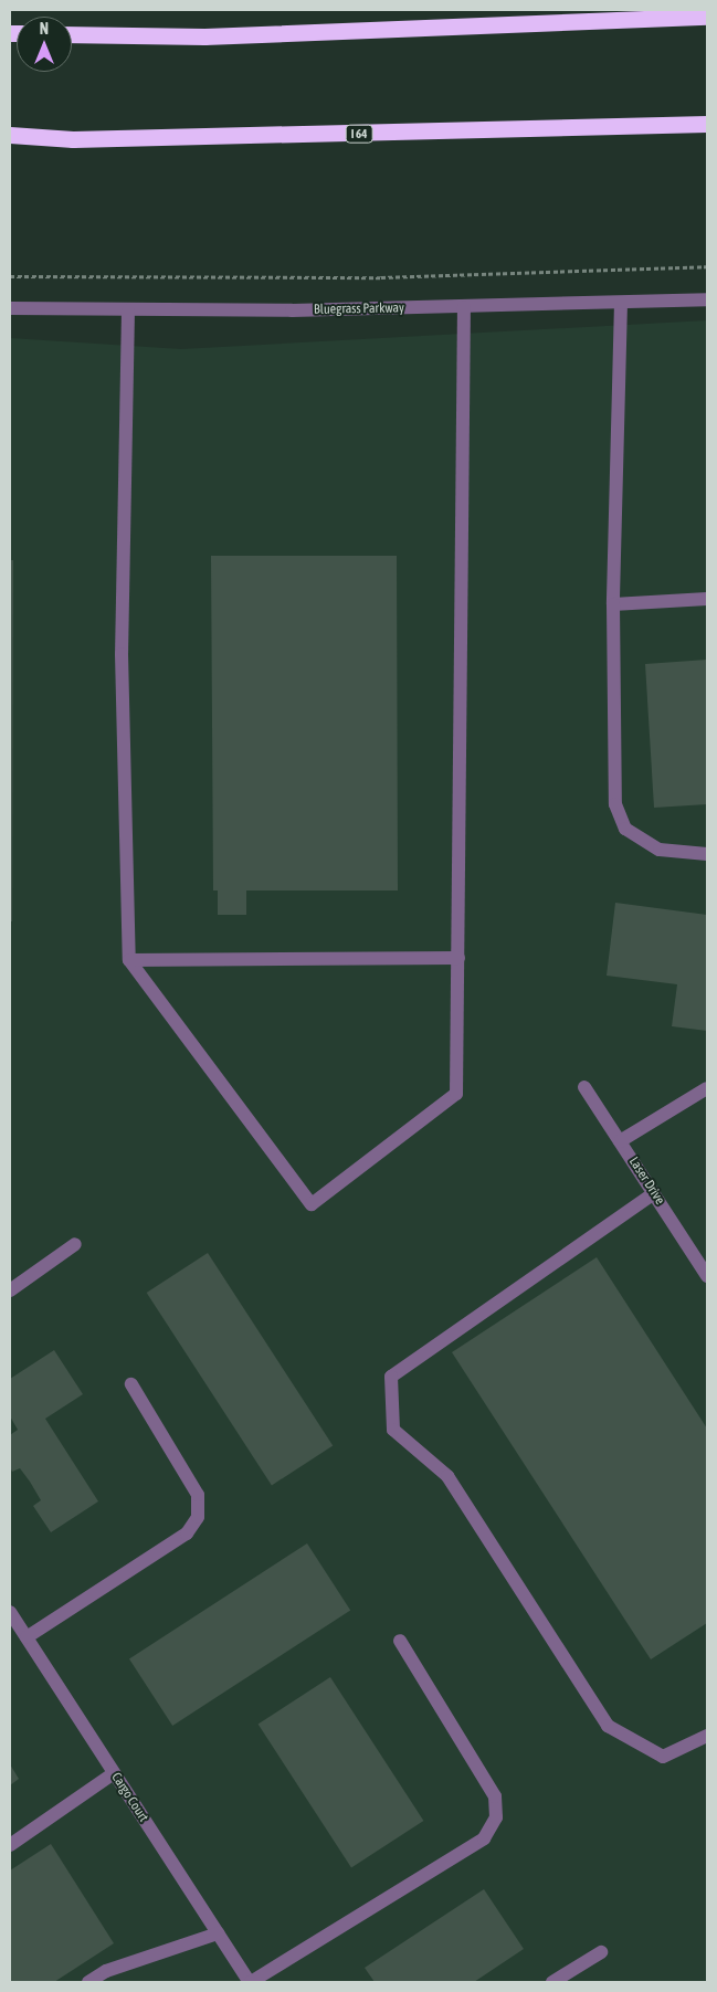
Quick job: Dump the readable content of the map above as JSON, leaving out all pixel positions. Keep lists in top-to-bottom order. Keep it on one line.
{"streets":{"highway":["I 64"],"street":["Bluegrass Parkway","Laser Drive","Cargo Court"]},"north":"top"}
